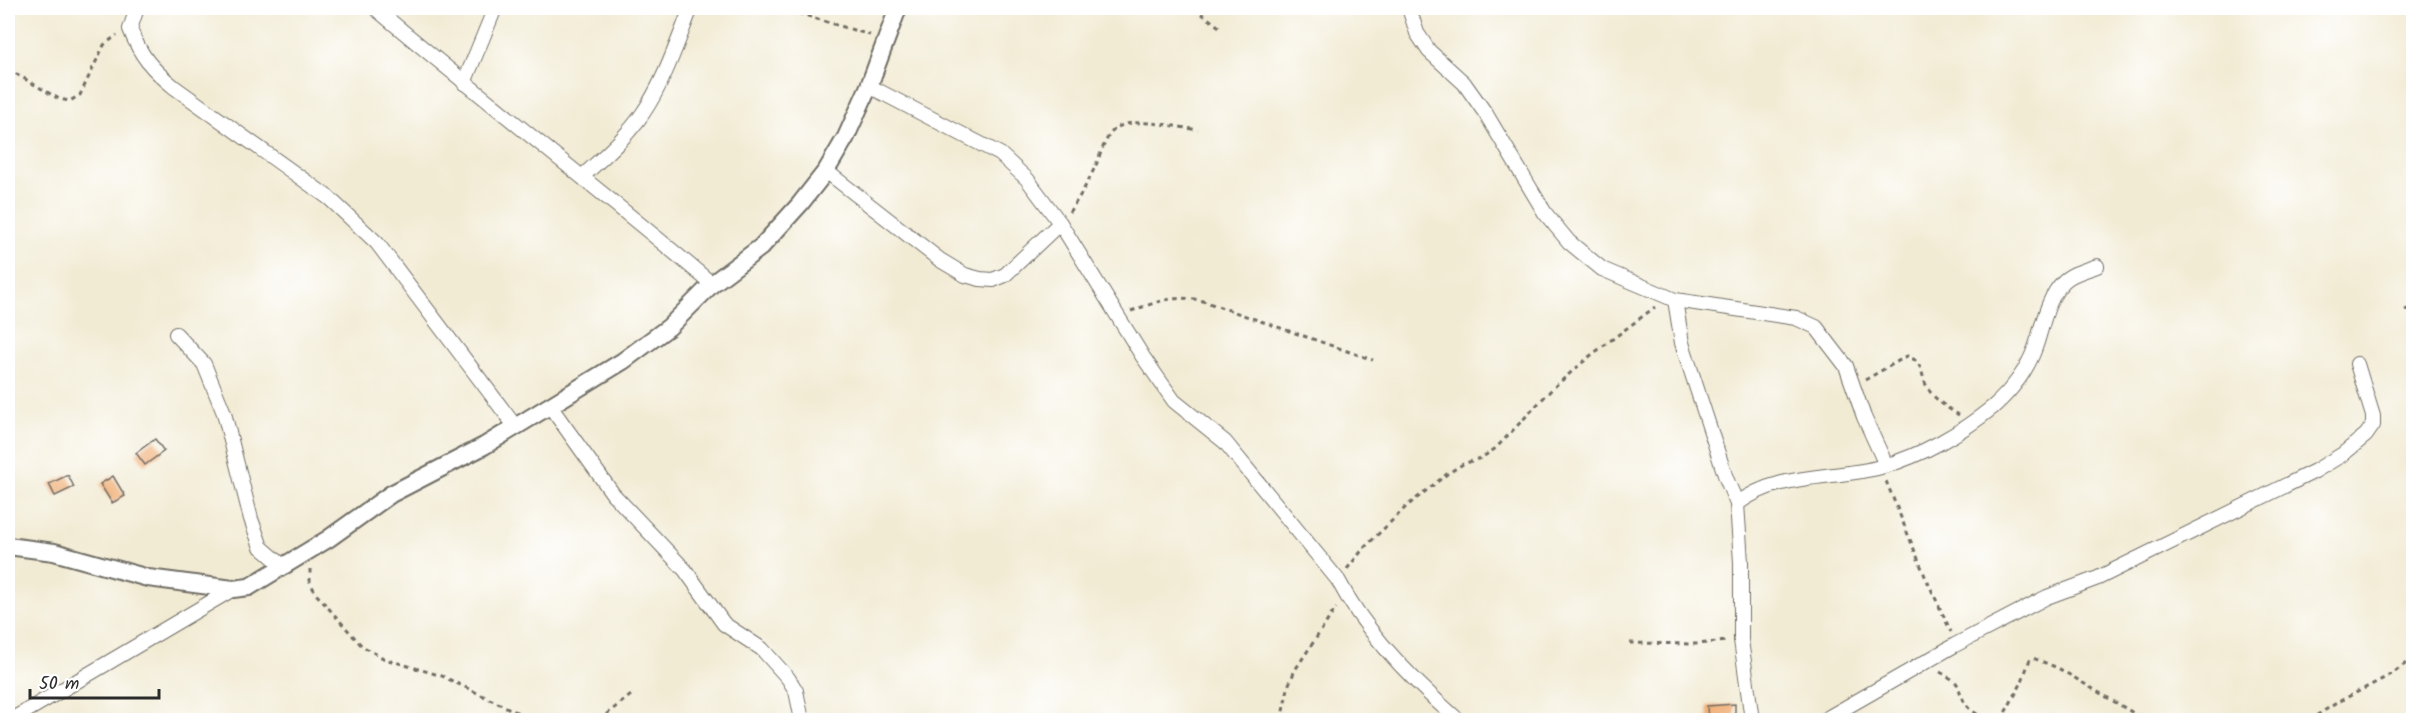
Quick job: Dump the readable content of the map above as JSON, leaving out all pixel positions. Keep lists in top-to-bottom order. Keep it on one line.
{"scale_bar":"50 m"}
